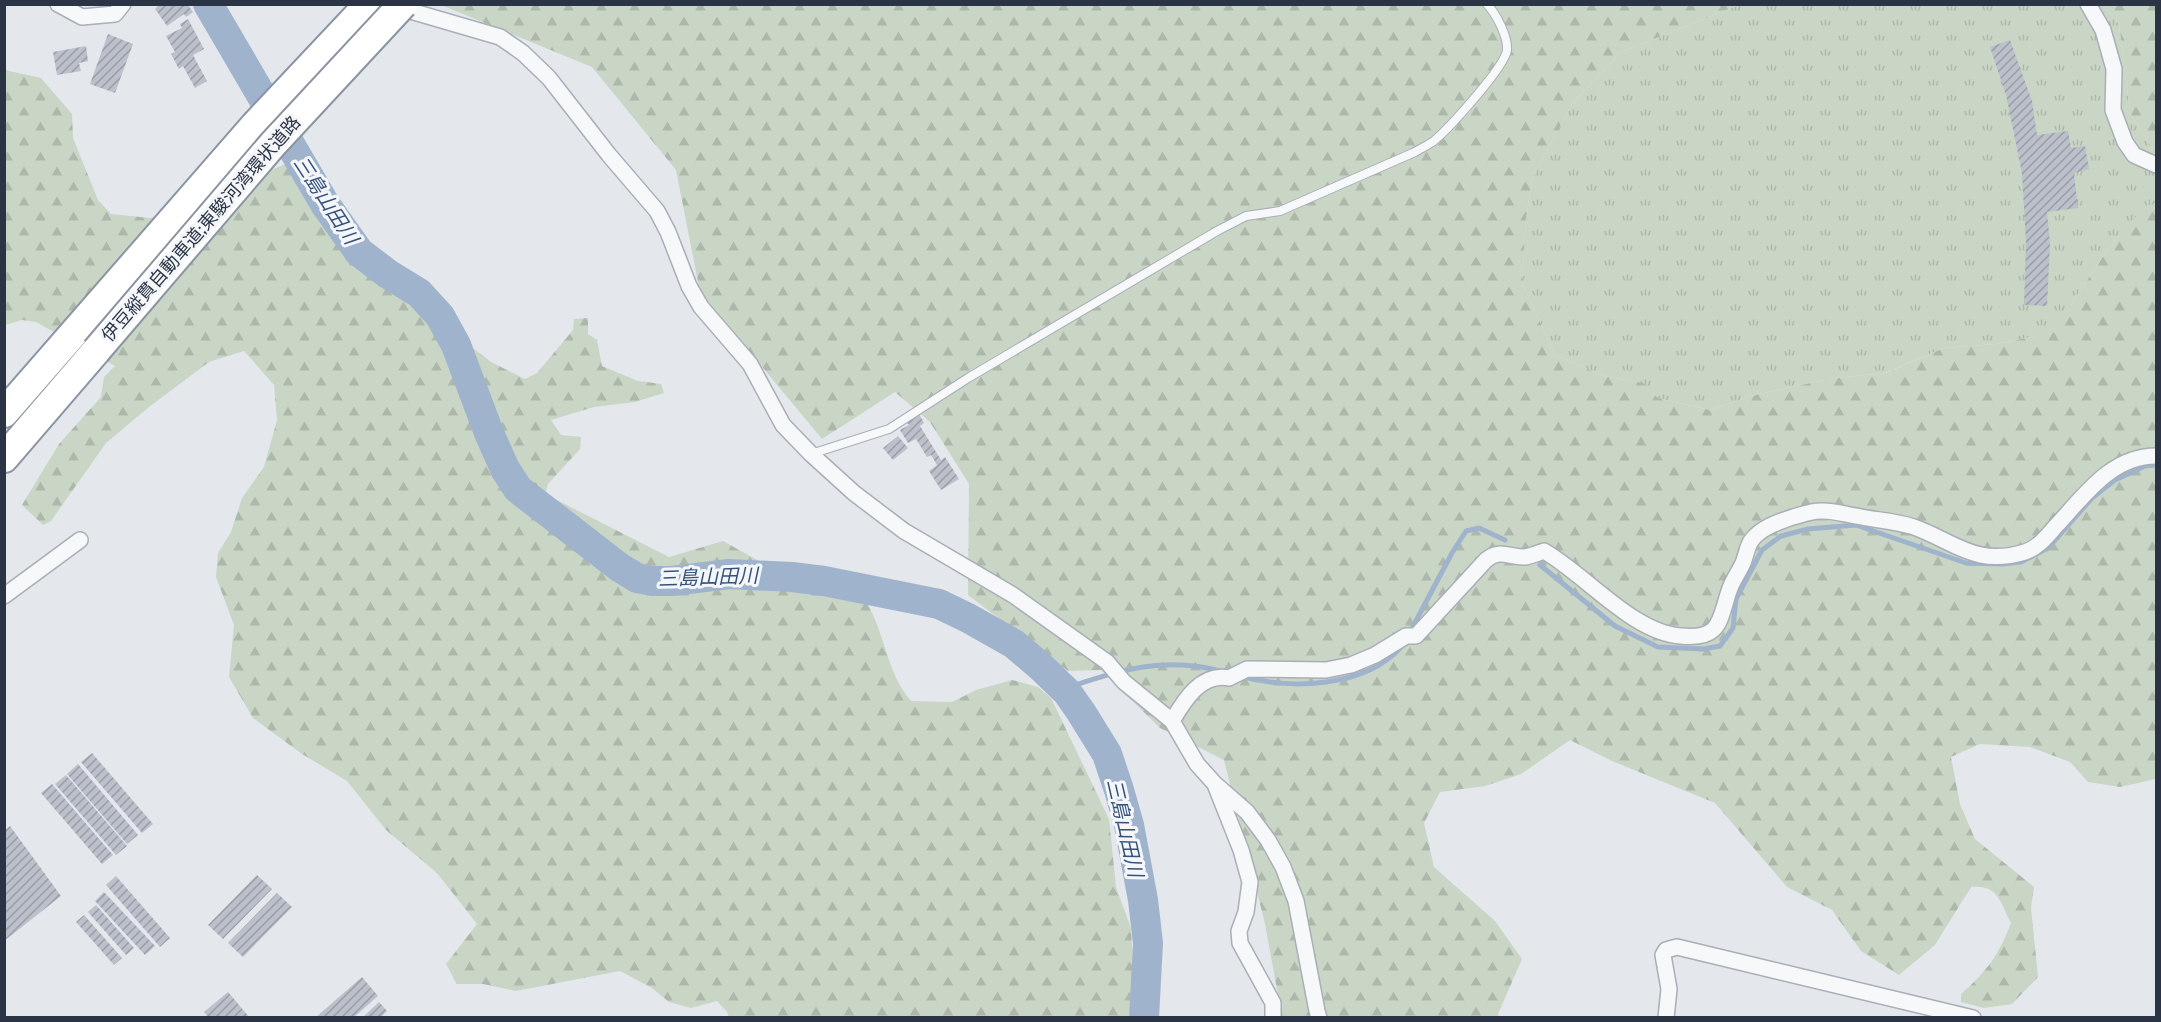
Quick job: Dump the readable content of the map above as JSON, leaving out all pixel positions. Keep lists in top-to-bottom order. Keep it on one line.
{"streets":{"highway":["伊豆縦貫自動車道;東駿河湾環状道路"]},"water":["三島山田川"]}
